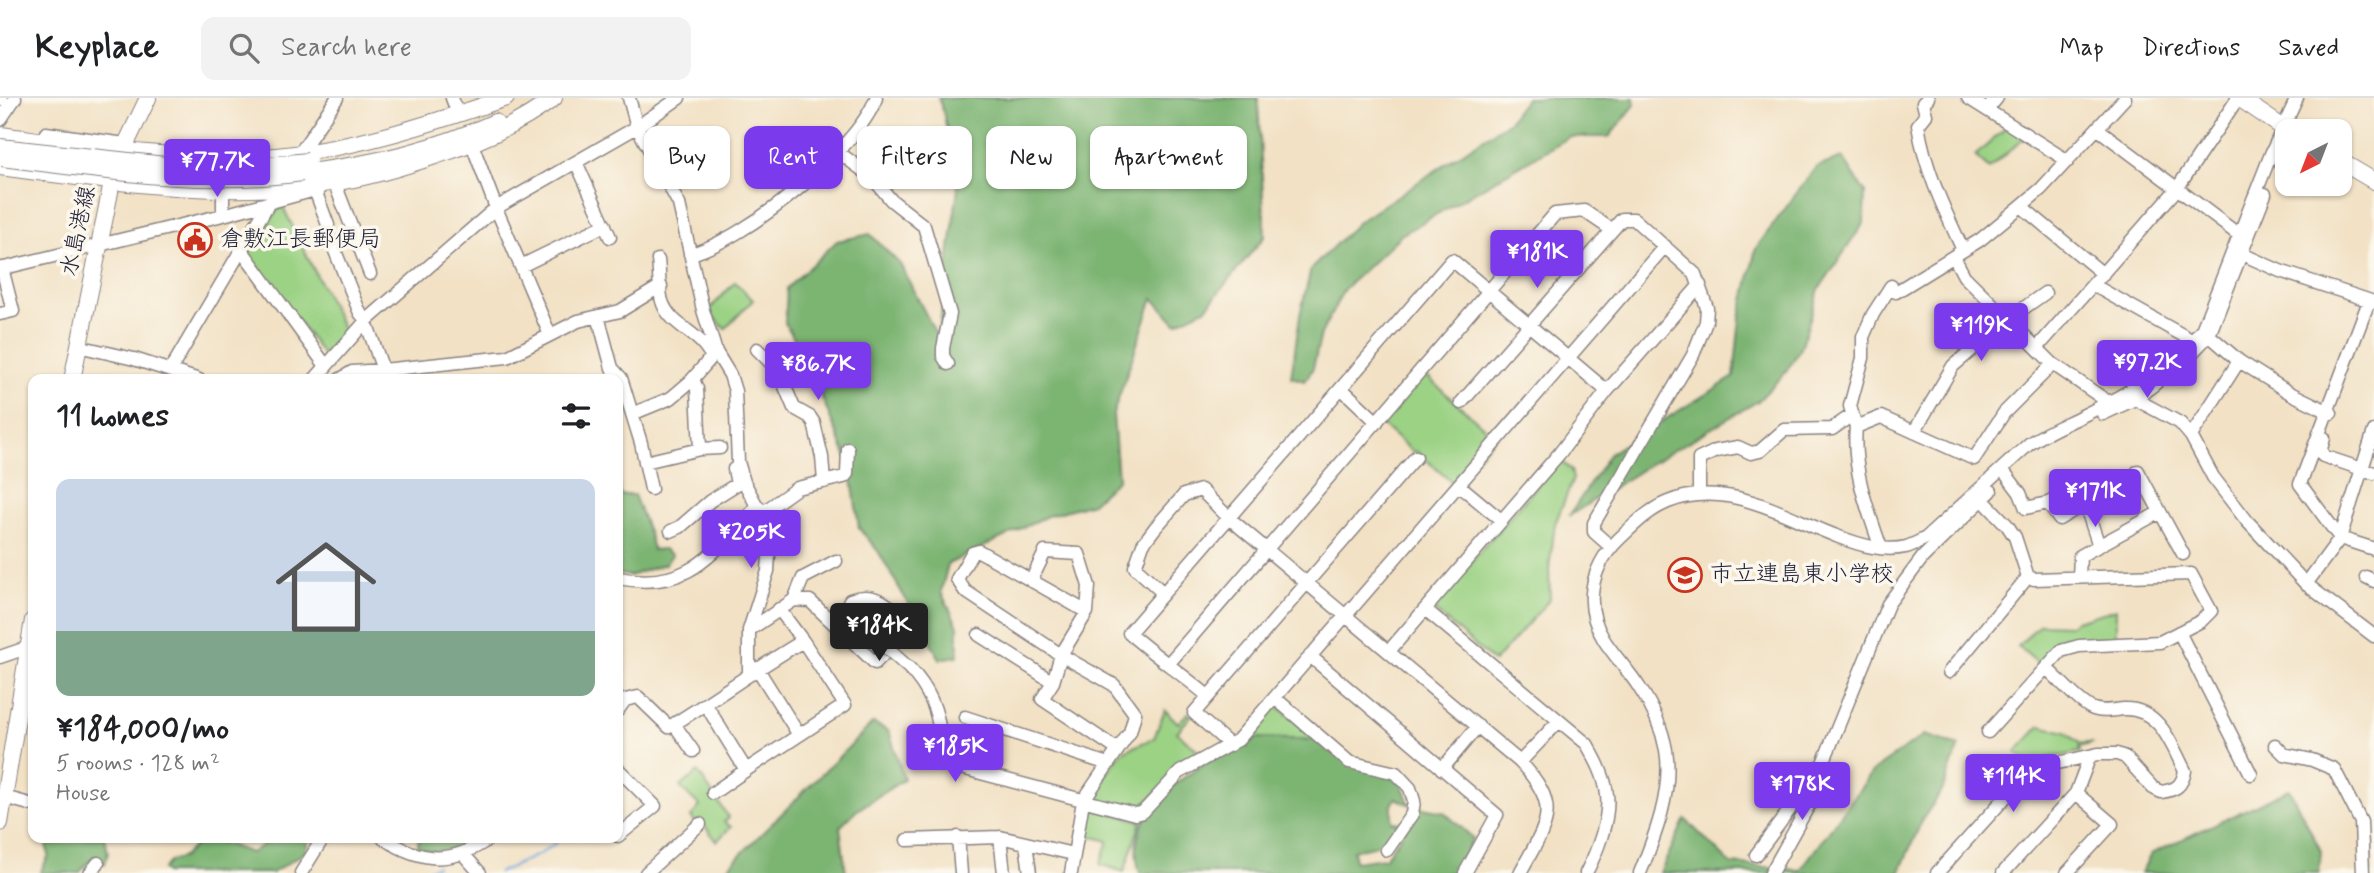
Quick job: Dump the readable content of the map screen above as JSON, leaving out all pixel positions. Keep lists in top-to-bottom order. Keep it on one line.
{"streets":{"main road":["水島港線"]},"places":{"public building":["倉敷江長郵便局"],"school or university":["市立連島東小学校"]},"north":"bottom left","page":{"header":"Keyplace","search":"Search here","nav":["Map","Directions","Saved"],"chip":["Buy","Rent","Filters","New","Apartment"],"price":["¥77.7K","¥181K","¥119K","¥97.2K","¥86.7K","¥171K","¥205K","¥184K","¥185K","¥114K","¥178K"],"heading":"11 homes","list":[{"name":"¥184,000/mo","note":"5 rooms · 128 m² · House"}]}}
